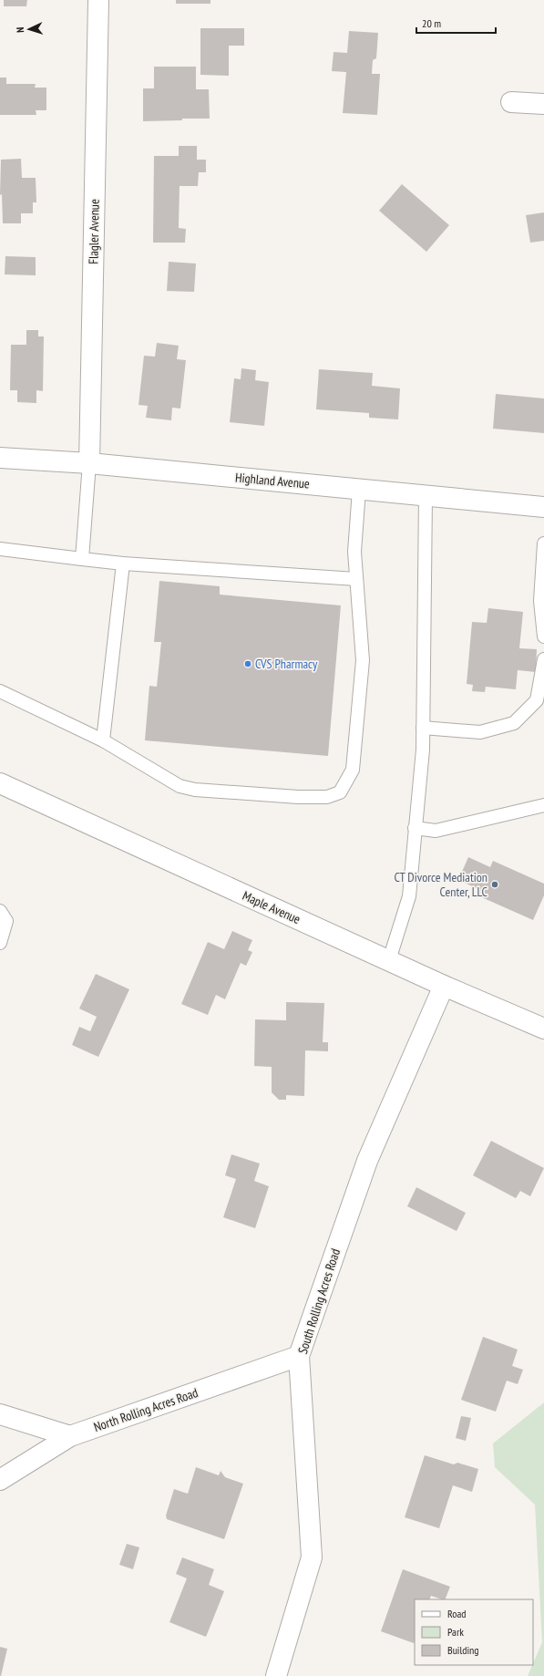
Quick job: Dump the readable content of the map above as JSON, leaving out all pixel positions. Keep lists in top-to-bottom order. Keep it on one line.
{"streets":{"main road":["Flagler Avenue","Highland Avenue","Maple Avenue","South Rolling Acres Road","North Rolling Acres Road"]},"crossings":[["Flagler Avenue","Highland Avenue"],["Maple Avenue","South Rolling Acres Road"],["South Rolling Acres Road","North Rolling Acres Road"]],"places":["CVS Pharmacy","CT Divorce Mediation Center, LLC"],"legend":["Road","Park","Building"],"scale_bar":"20 m","north":"left"}
